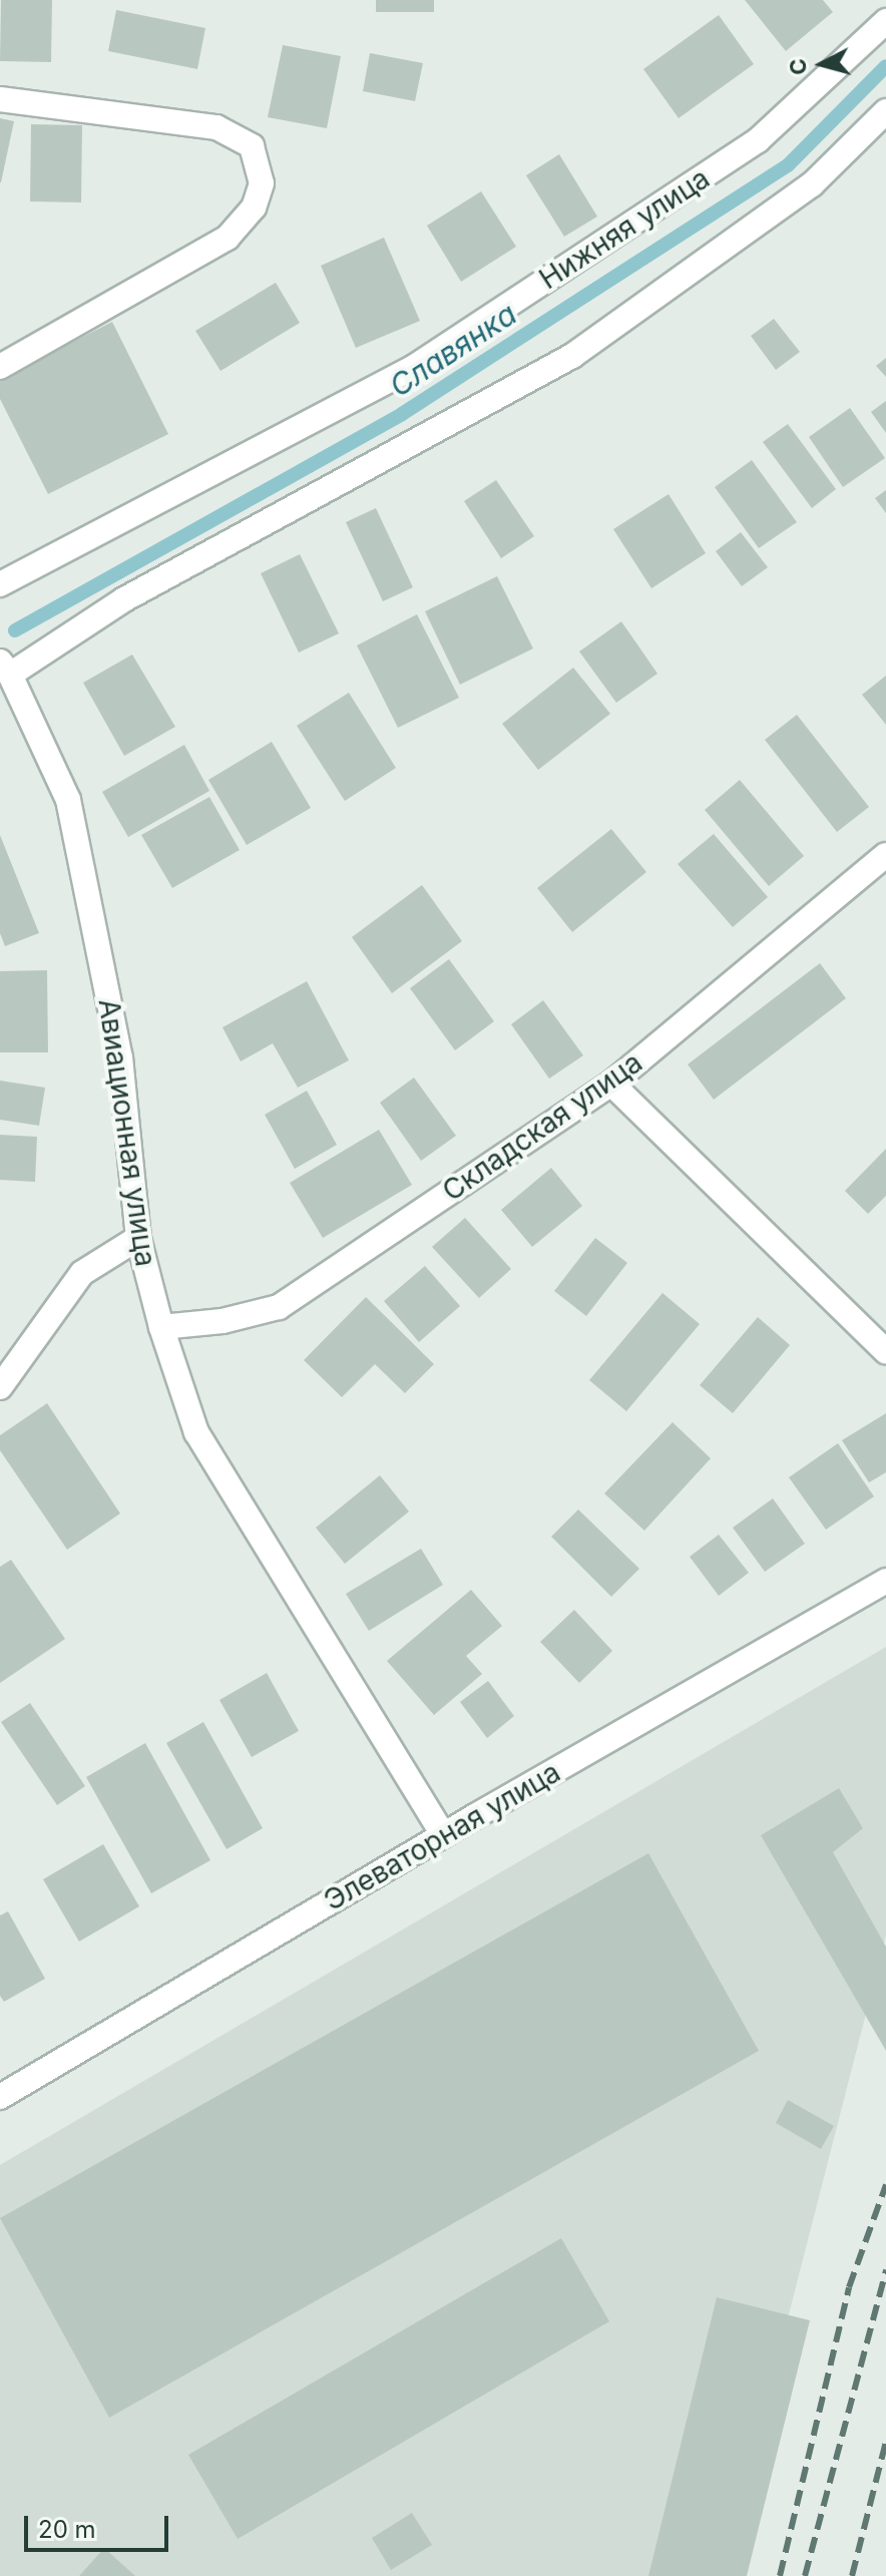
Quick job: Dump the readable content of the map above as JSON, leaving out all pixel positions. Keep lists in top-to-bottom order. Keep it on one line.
{"streets":{"street":["Нижняя улица","Складская улица","Авиационная улица","Элеваторная улица"]},"crossings":[["Складская улица","Авиационная улица"],["Авиационная улица","Элеваторная улица"]],"water":["Славянка"],"scale_bar":"20 m","north":"left"}
